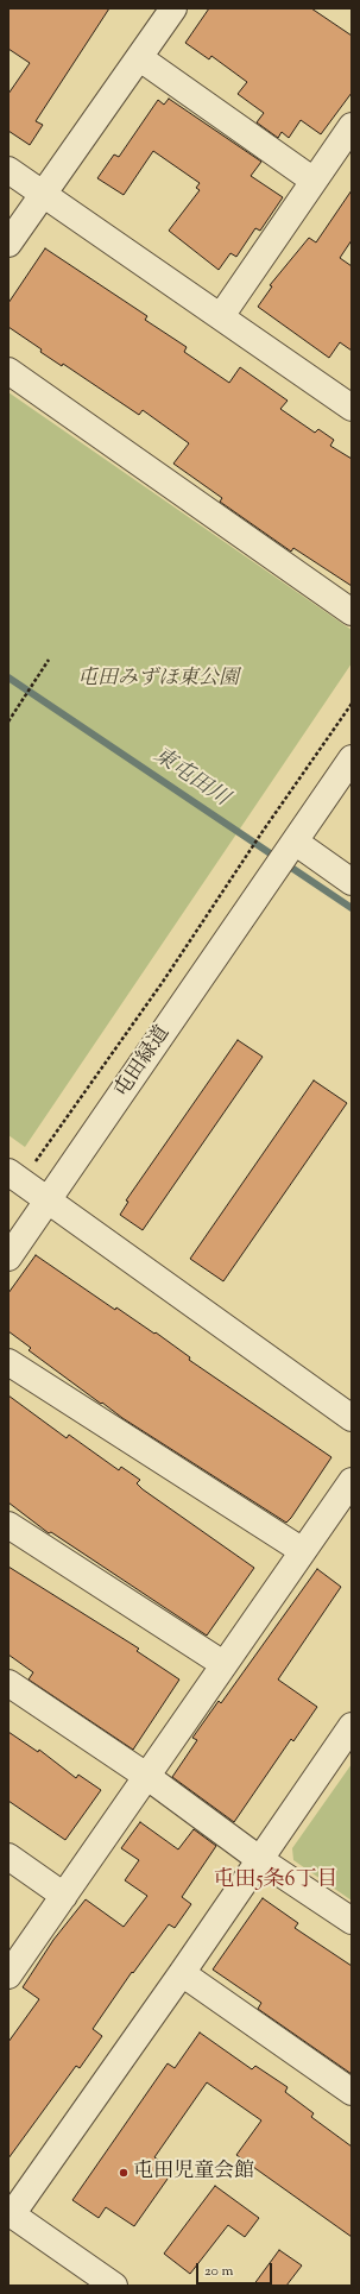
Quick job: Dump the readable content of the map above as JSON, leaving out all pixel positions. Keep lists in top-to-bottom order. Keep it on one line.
{"streets":{"street":["屯田緑道"]},"districts":["屯田5条6丁目"],"water":["東屯田川"],"parks":["屯田みずほ東公園"],"places":["屯田児童会館"],"scale_bar":"20 m"}
